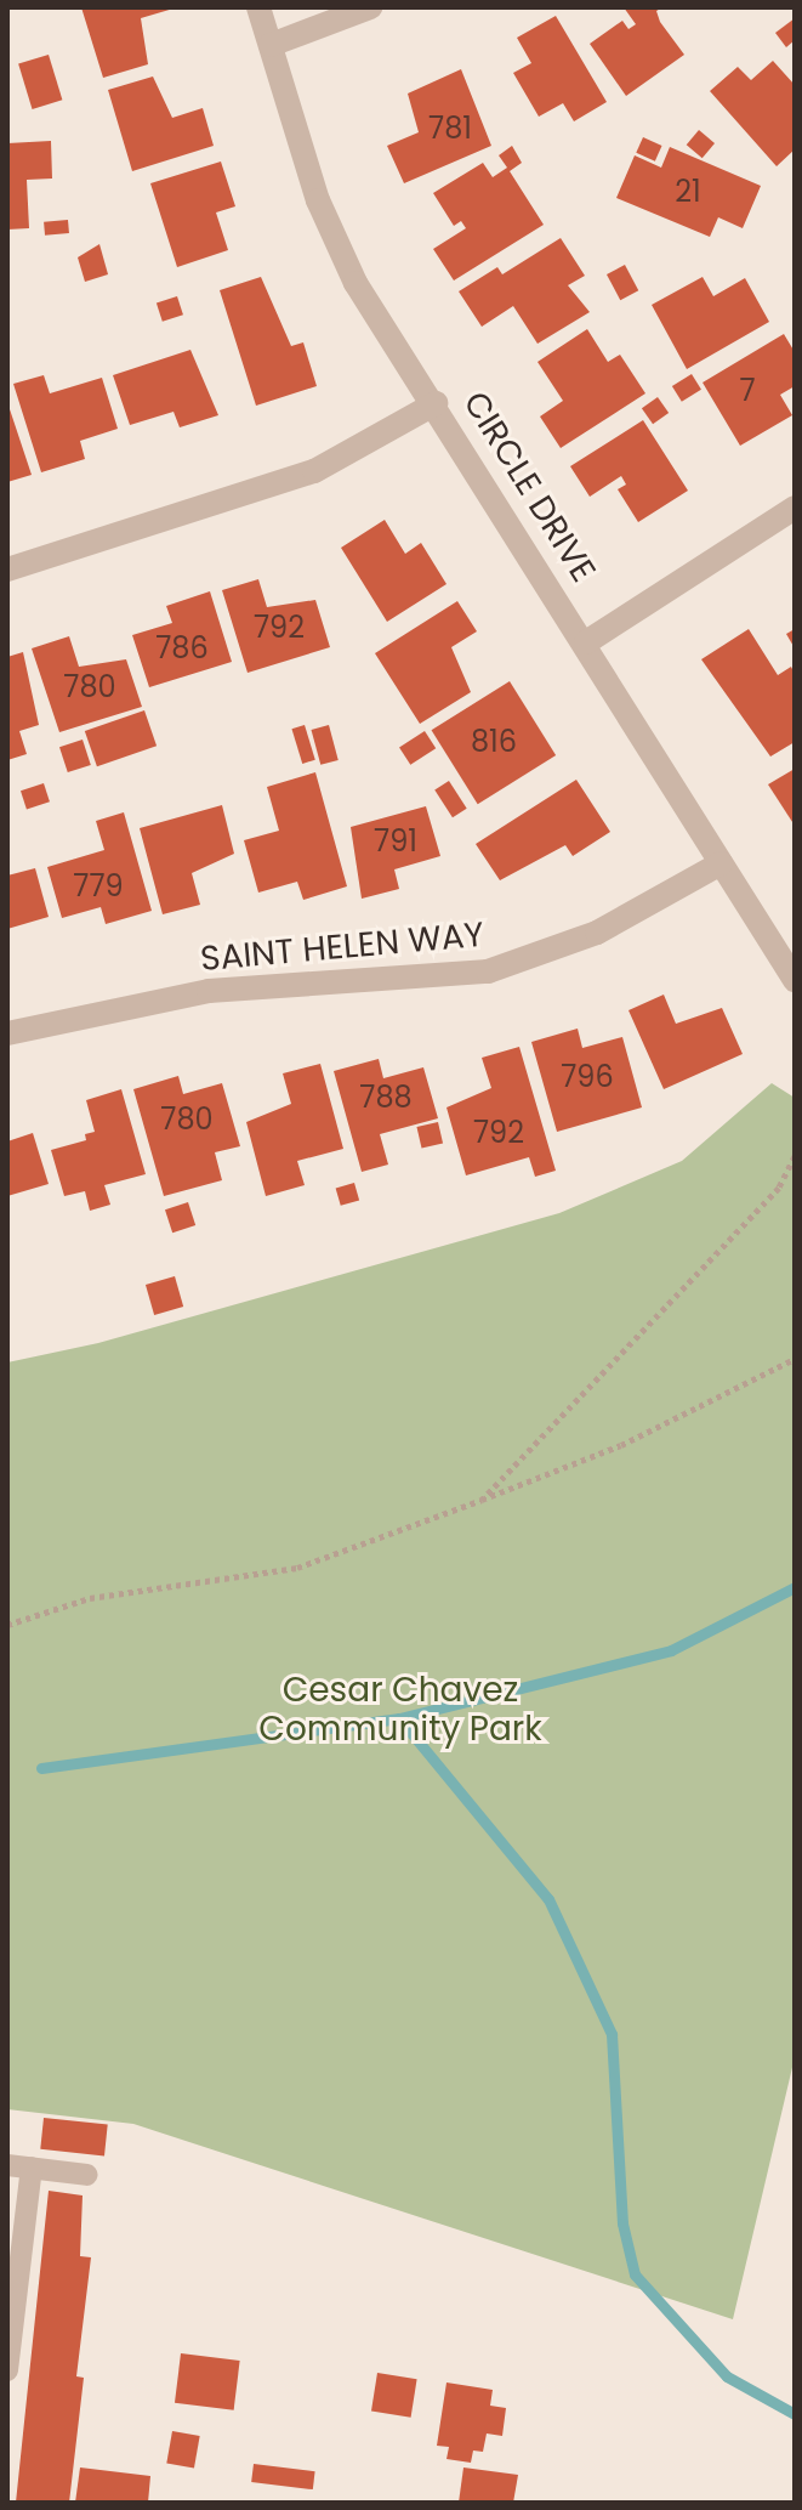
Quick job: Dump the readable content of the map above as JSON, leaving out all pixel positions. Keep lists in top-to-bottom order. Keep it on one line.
{"streets":{"street":["CIRCLE DRIVE","SAINT HELEN WAY"]},"crossings":[["CIRCLE DRIVE","SAINT HELEN WAY"]],"parks":["Cesar Chavez Community Park"],"house_numbers":["781","21","7","792","786","780","816","791","779","796","788","780","792"]}
